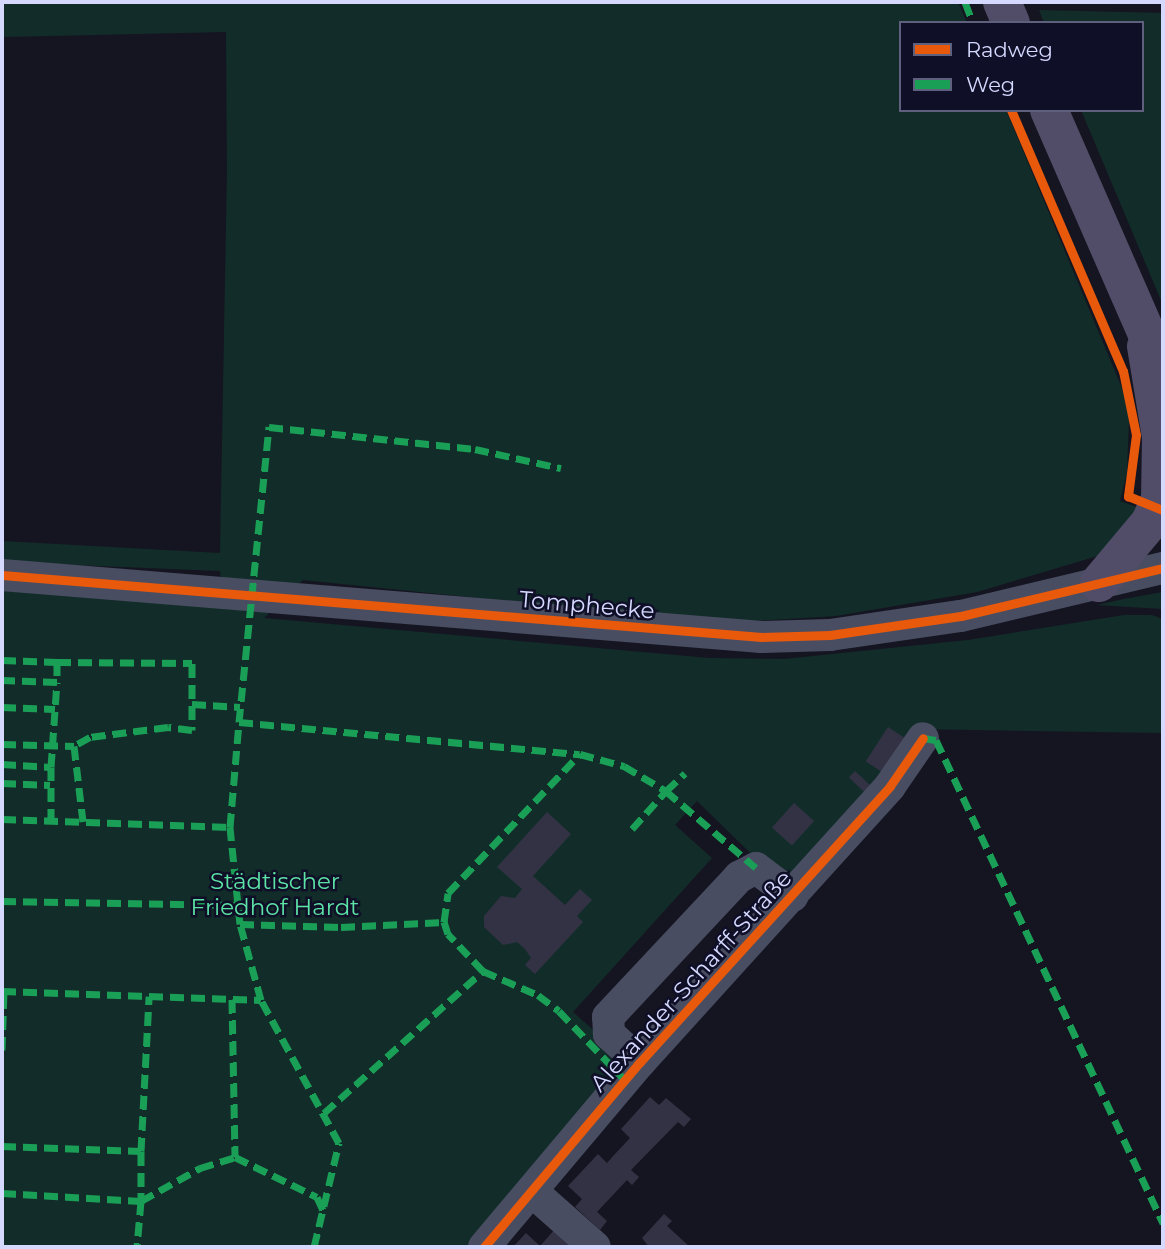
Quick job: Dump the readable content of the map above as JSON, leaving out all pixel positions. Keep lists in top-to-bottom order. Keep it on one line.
{"streets":{"street":["Tomphecke","Alexander-Scharff-Straße"]},"parks":["Städtischer Friedhof Hardt"],"legend":["Radweg","Weg"]}
